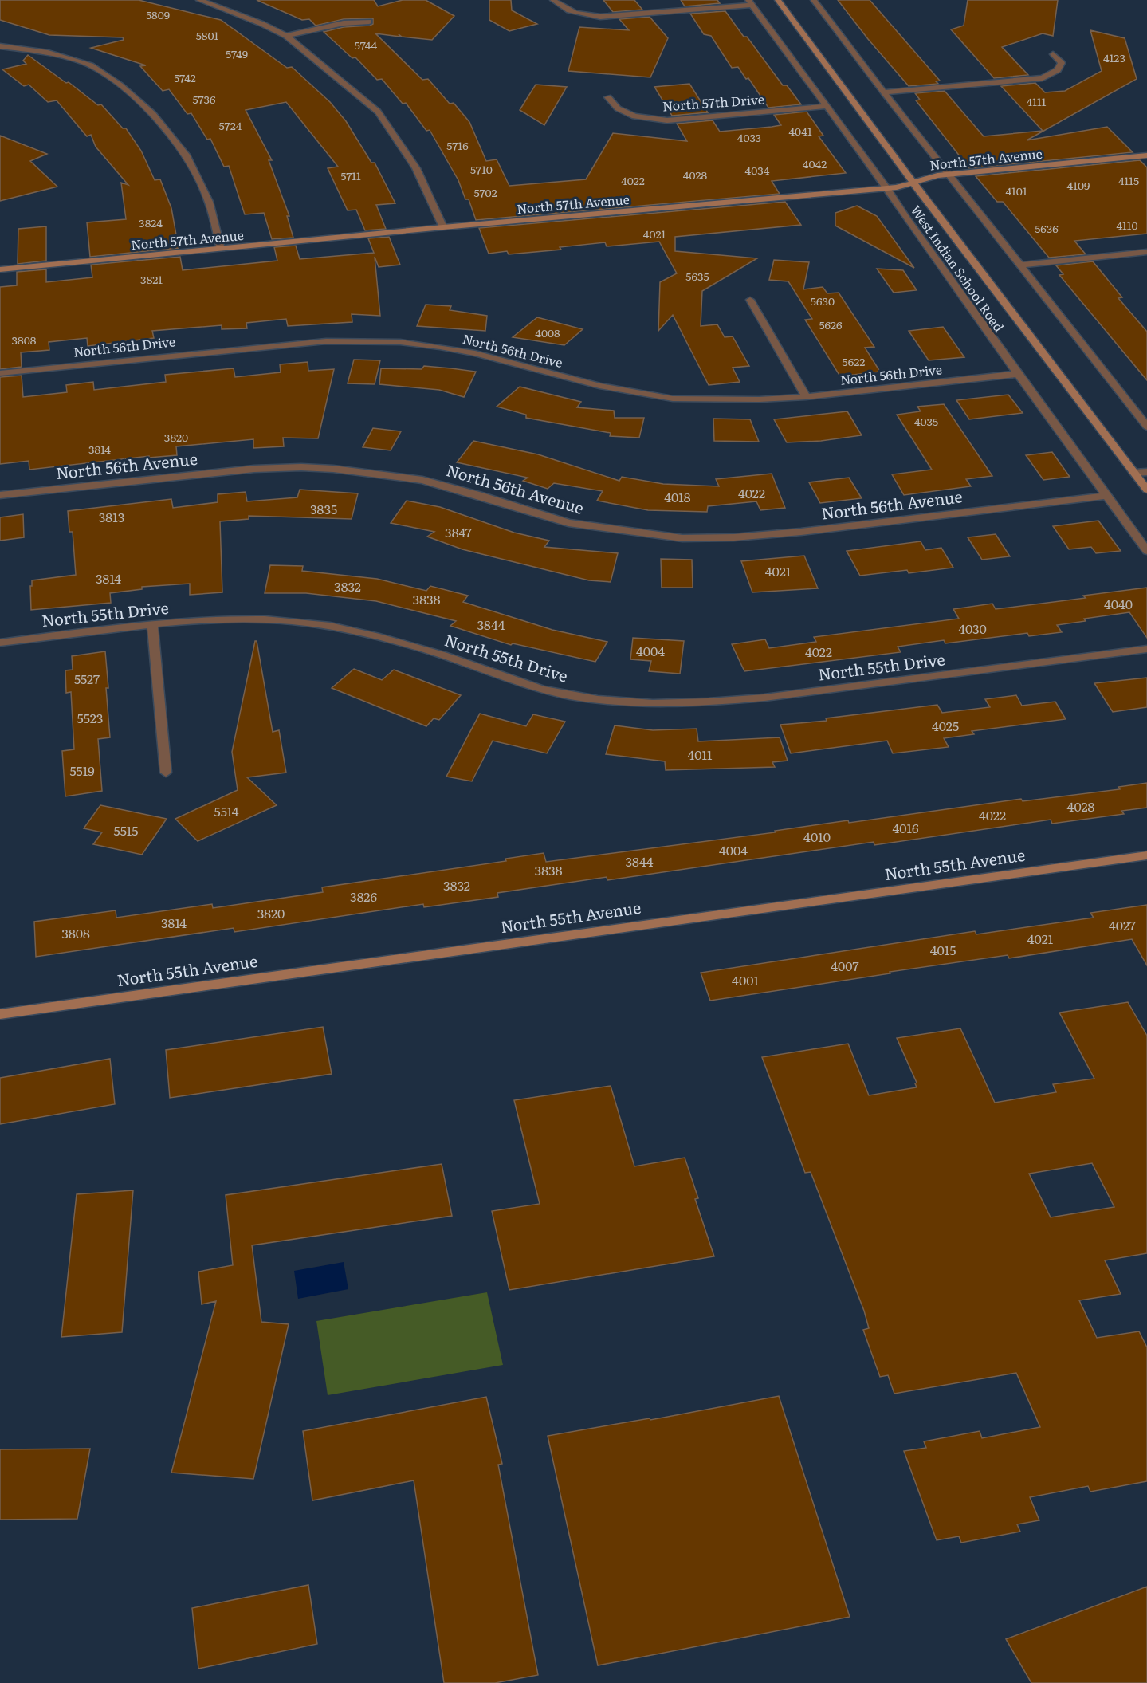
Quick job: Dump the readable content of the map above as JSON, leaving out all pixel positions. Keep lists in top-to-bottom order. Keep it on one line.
{"streets":{"street":["North 57th Drive","North 57th Avenue","West Indian School Road","North 56th Drive","North 56th Avenue","North 55th Drive","North 55th Avenue"]},"crossings":[["North 57th Drive","West Indian School Road"],["North 57th Avenue","West Indian School Road"],["West Indian School Road","North 56th Drive"],["West Indian School Road","North 56th Avenue"]],"house_numbers":["5809","5801","5744","5749","4123","5742","5736","4111","5724","4041","4033","5716","4042","5710","4034","4028","5711","4022","4115","4109","4101","5702","3824","4110","5636","4021","5635","3821","5630","5626","4008","3808","5622","4035","3820","3814","4022","4018","3835","3813","3847","4021","3814","3832","3838","4040","3844","4030","4004","4022","5527","5523","4025","4011","5519","4028","5514","4022","4016","5515","4010","4004","3844","3838","3832","3826","3820","3814","4027","3808","4021","4015","4007","4001"]}
